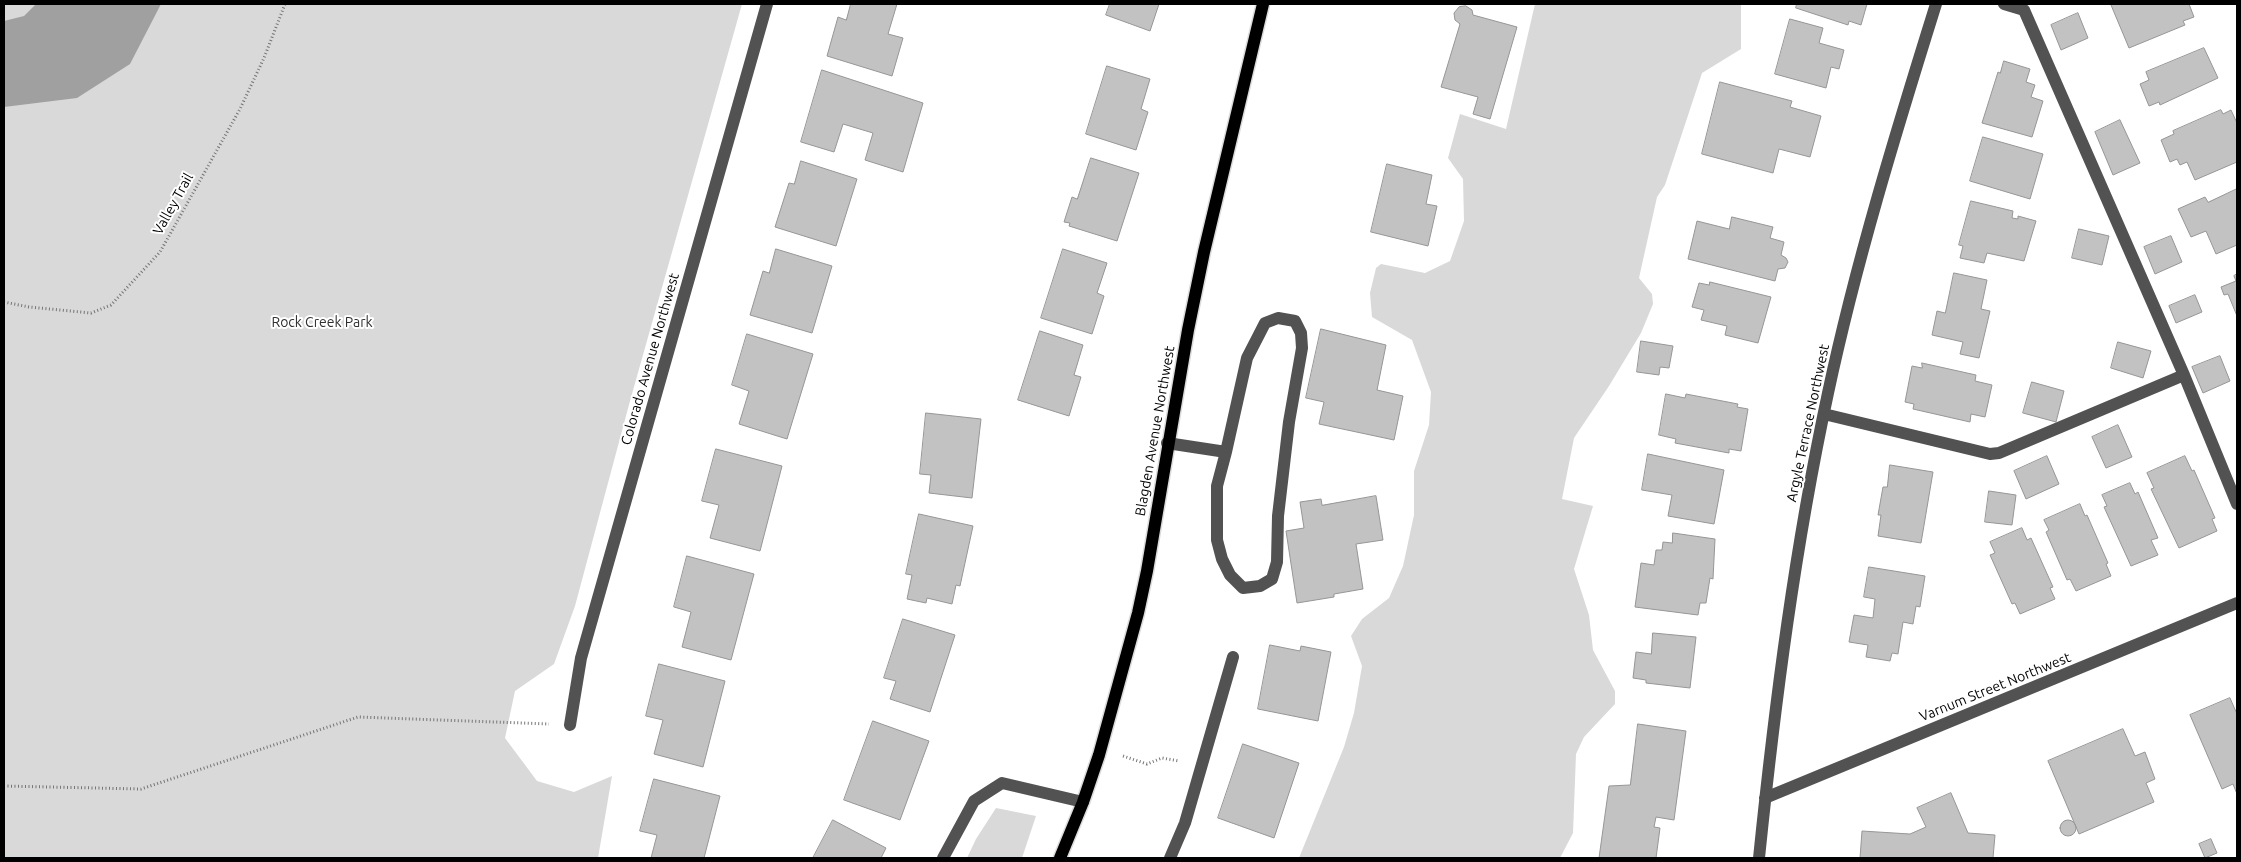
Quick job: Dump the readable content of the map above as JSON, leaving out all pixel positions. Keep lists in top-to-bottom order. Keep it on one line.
{"streets":{"main road":["Blagden Avenue Northwest"],"street":["Colorado Avenue Northwest","Argyle Terrace Northwest","Varnum Street Northwest"],"path":["Valley Trail"]},"crossings":[["Argyle Terrace Northwest","Varnum Street Northwest"]],"parks":["Rock Creek Park"]}
